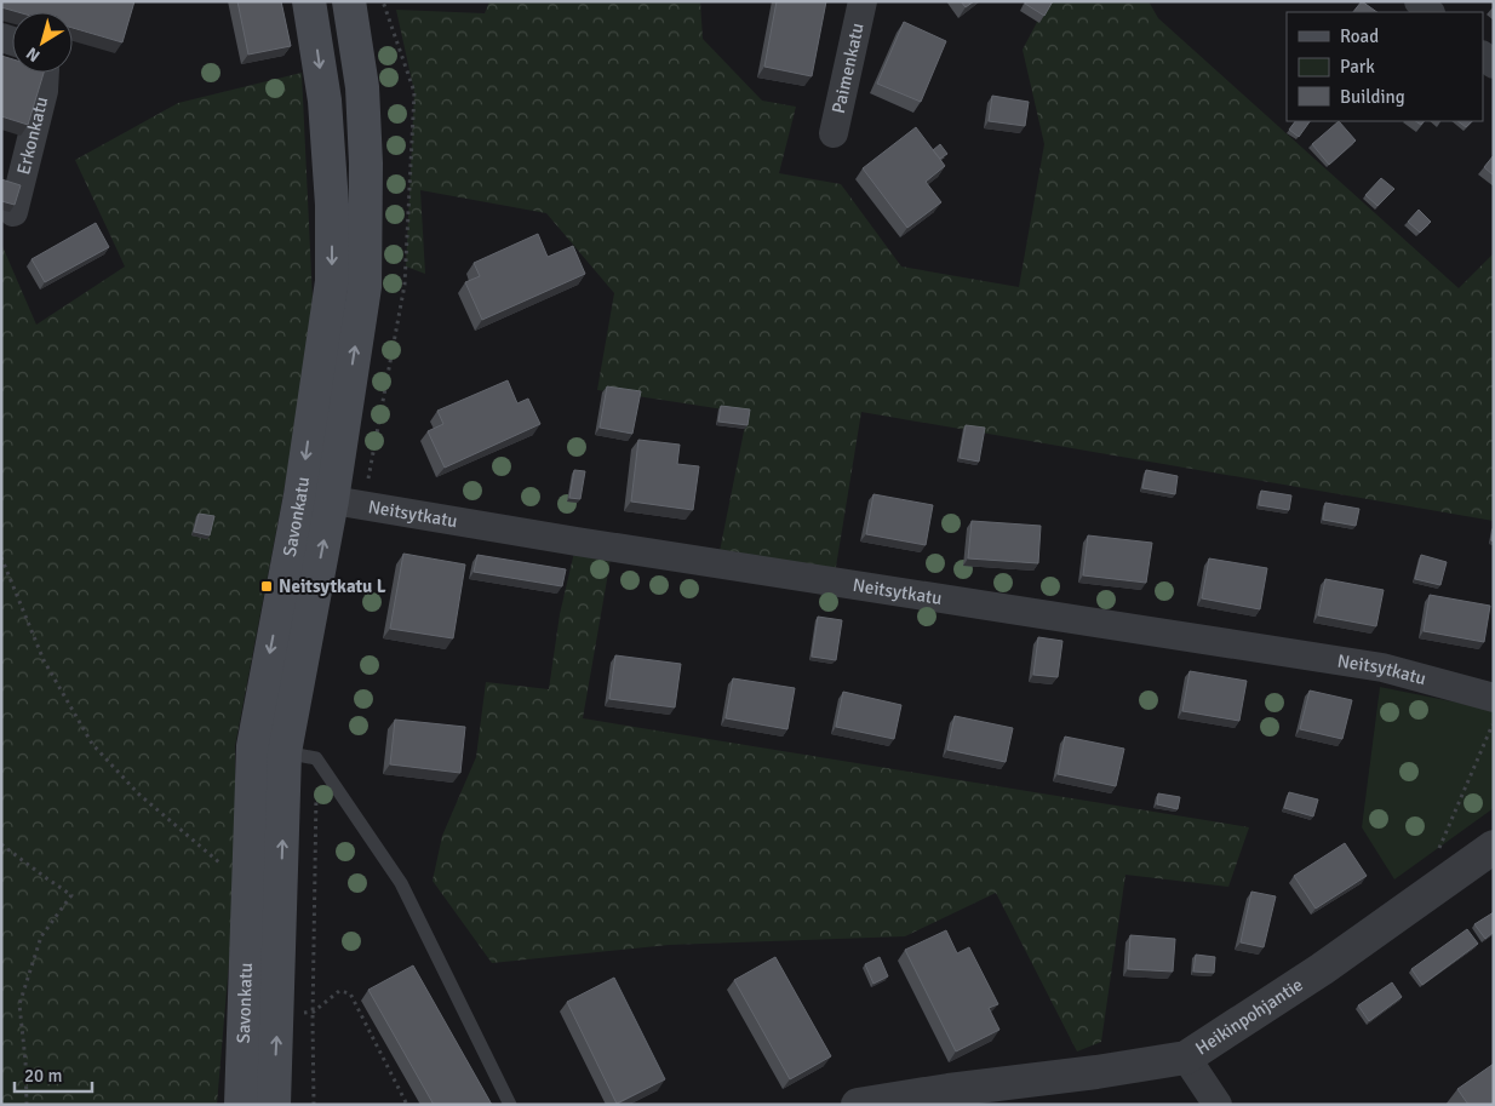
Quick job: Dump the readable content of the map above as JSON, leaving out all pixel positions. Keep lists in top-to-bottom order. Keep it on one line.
{"streets":{"main road":["Savonkatu"],"street":["Paimenkatu","Erkonkatu","Neitsytkatu","Heikinpohjantie"]},"crossings":[["Neitsytkatu","Savonkatu"]],"places":{"transit":["Neitsytkatu L"]},"legend":["Road","Park","Building"],"scale_bar":"20 m","north":"bottom left"}
